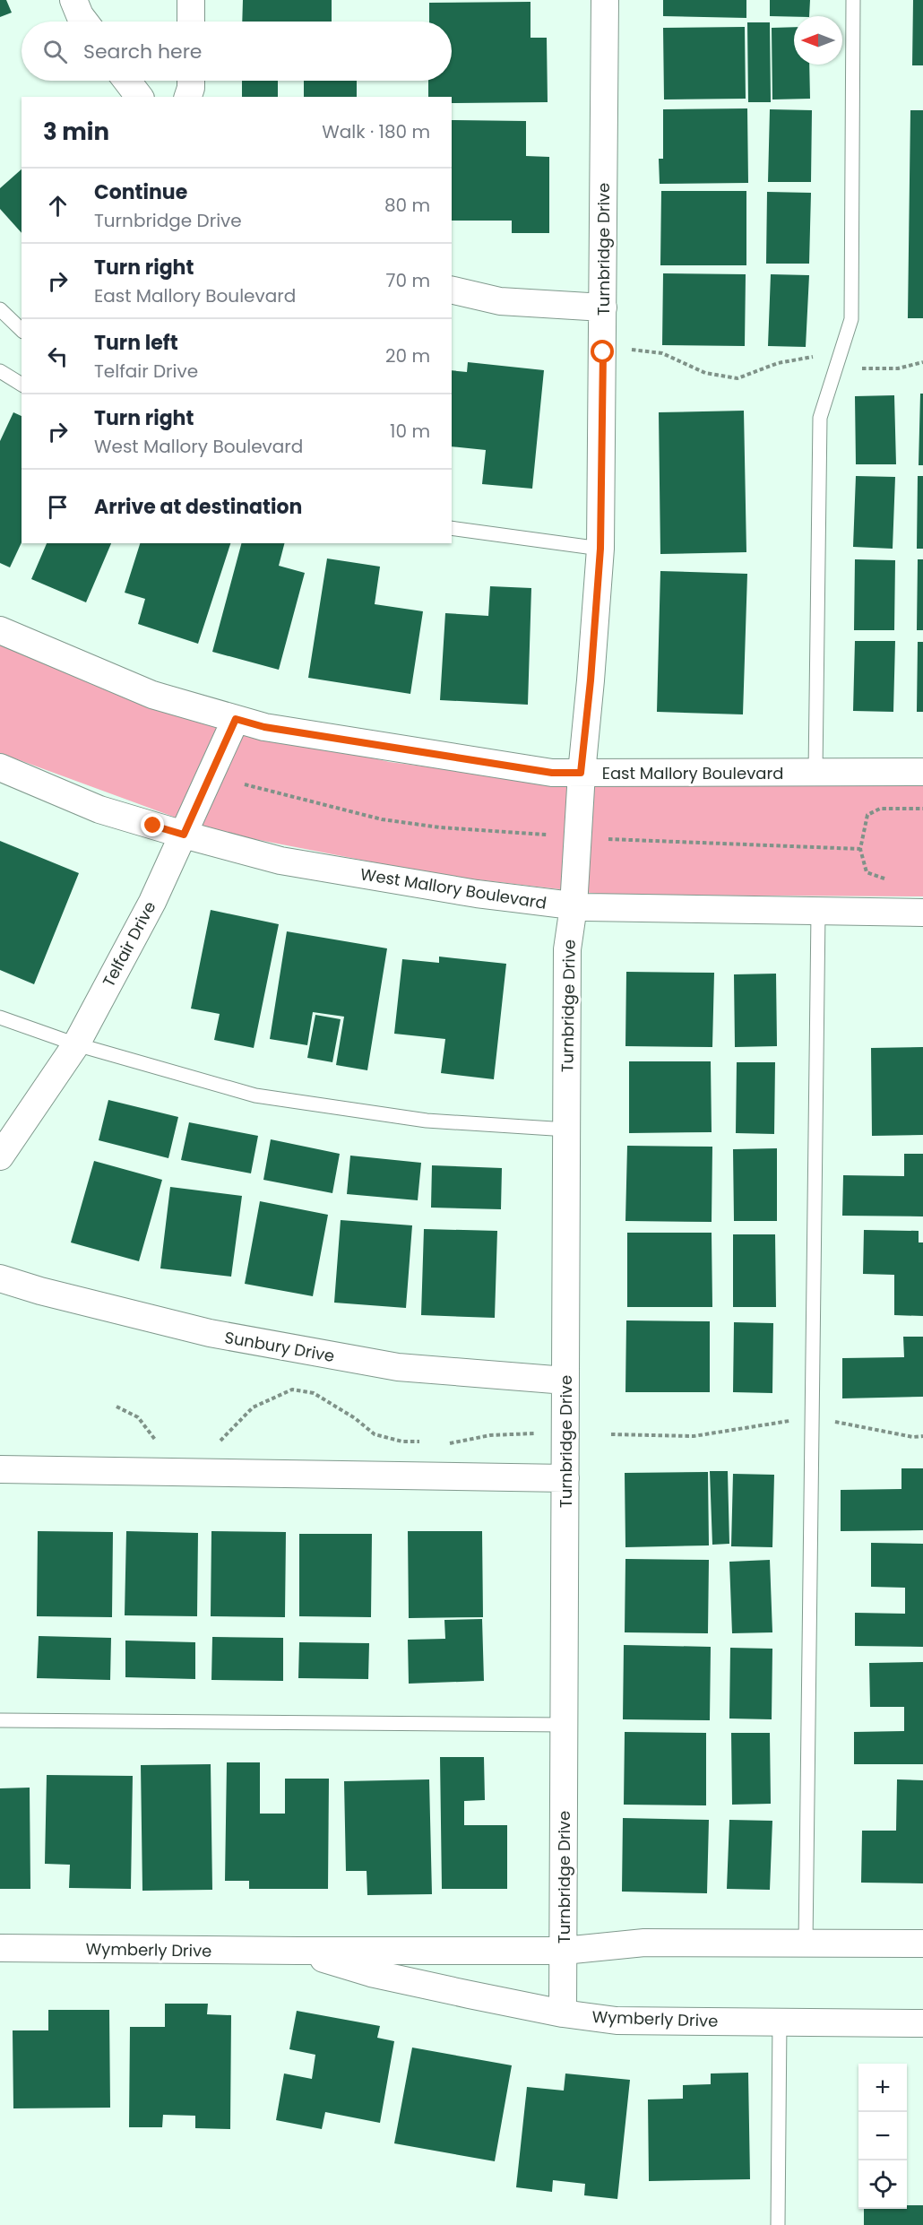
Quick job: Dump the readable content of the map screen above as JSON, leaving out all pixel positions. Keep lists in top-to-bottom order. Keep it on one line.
{"streets":{"street":["Turnbridge Drive","East Mallory Boulevard","West Mallory Boulevard","Telfair Drive","Sunbury Drive","Wymberly Drive"]},"crossings":[["Turnbridge Drive","East Mallory Boulevard"],["Turnbridge Drive","West Mallory Boulevard"],["Turnbridge Drive","Sunbury Drive"],["Turnbridge Drive","Wymberly Drive"],["East Mallory Boulevard","Telfair Drive"],["West Mallory Boulevard","Telfair Drive"]],"north":"left","page":{"search":"Search here","heading":["3 min","Walk · 180 m"],"list":[["Continue","Turnbridge Drive","80 m"],["Turn right","East Mallory Boulevard","70 m"],["Turn left","Telfair Drive","20 m"],["Turn right","West Mallory Boulevard","10 m"],"Arrive at destination"],"map_buttons":["+","−"]}}
